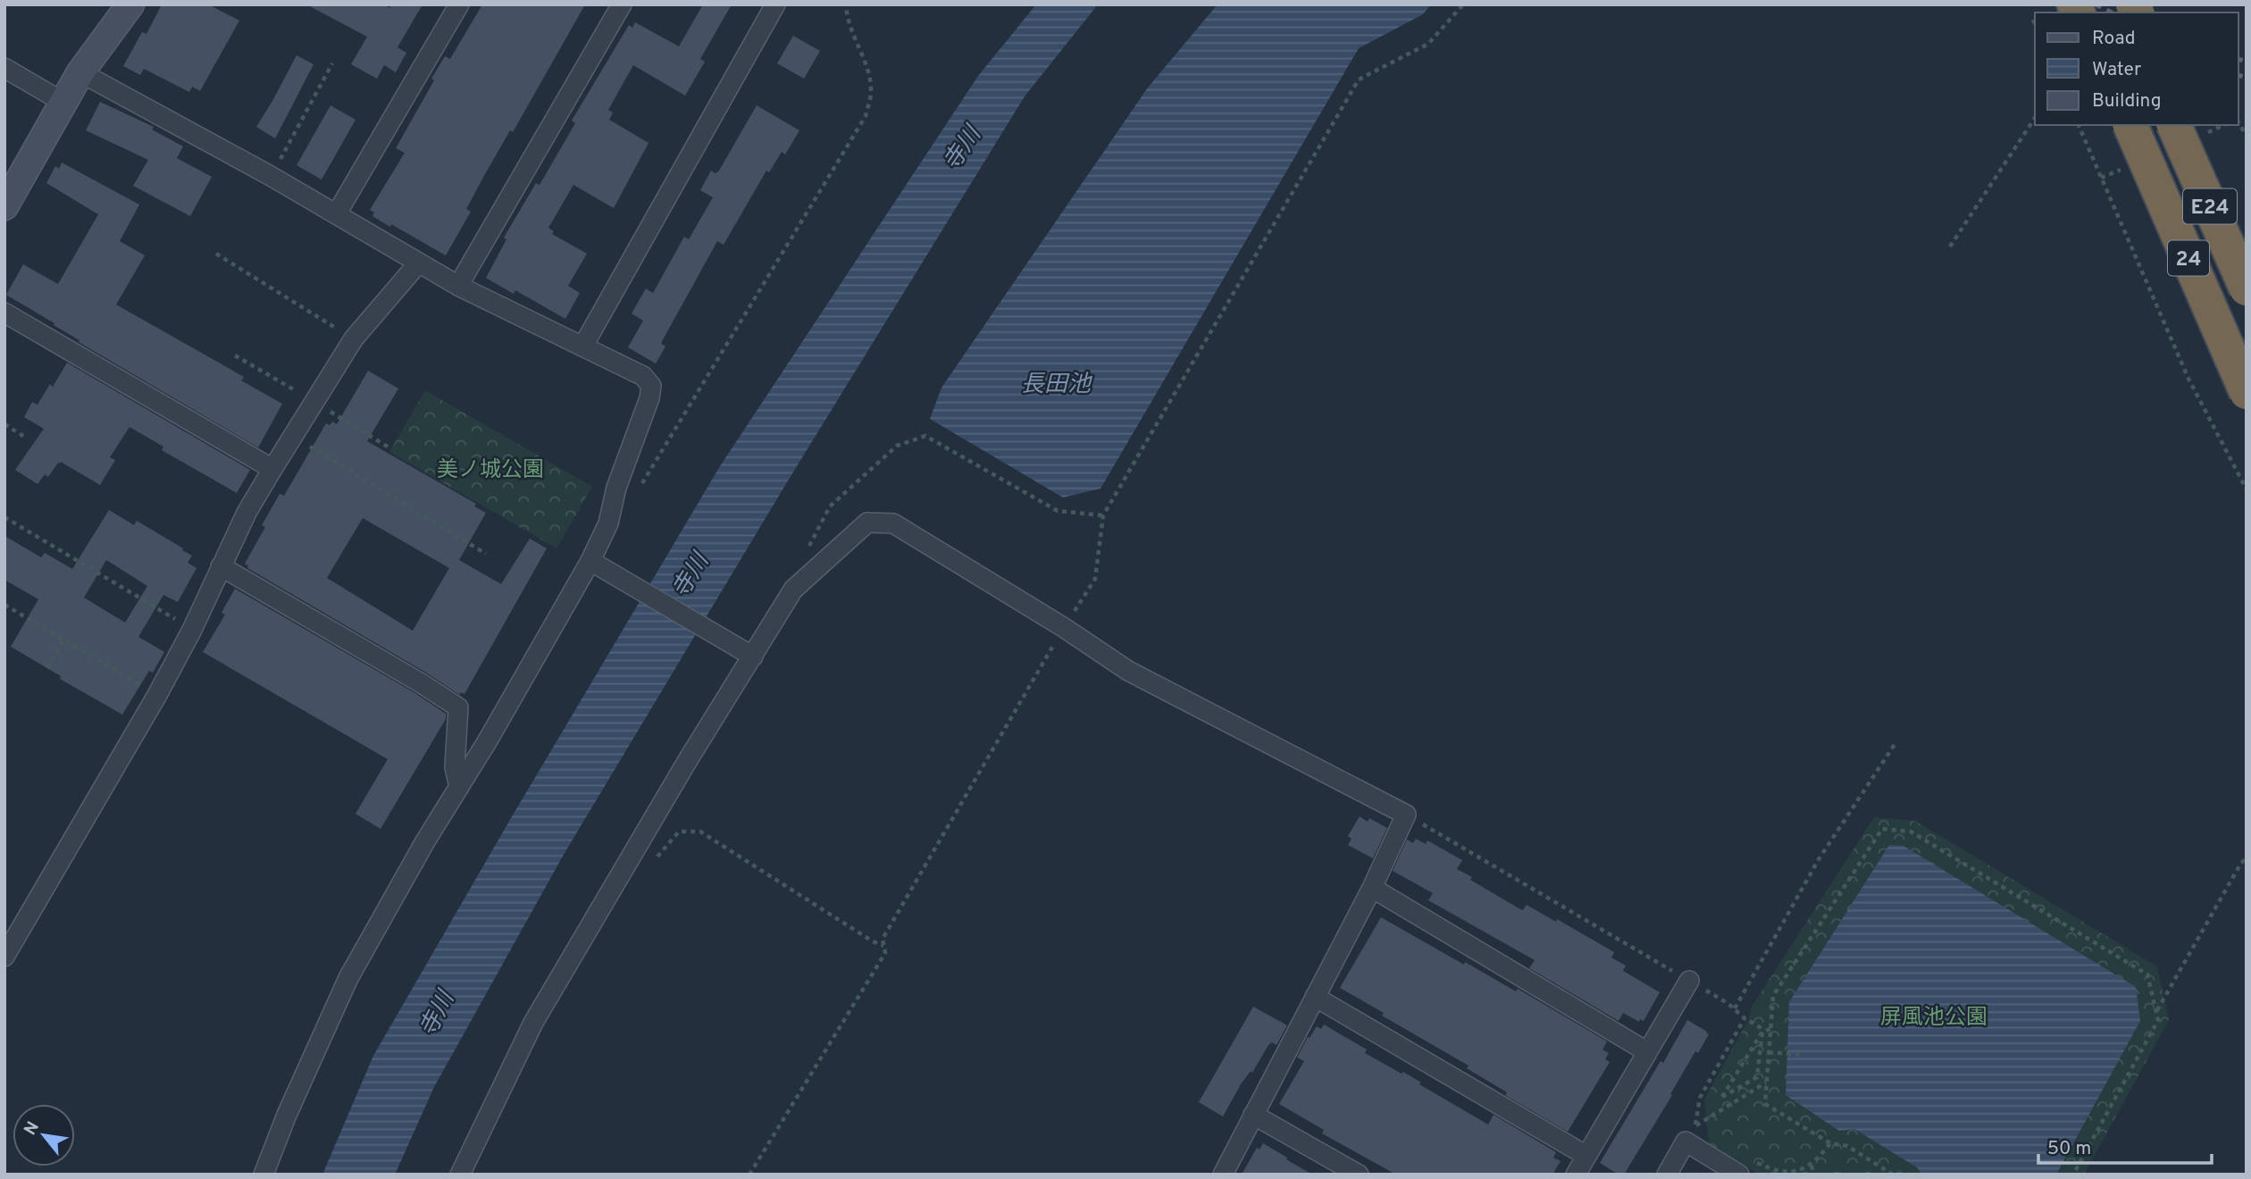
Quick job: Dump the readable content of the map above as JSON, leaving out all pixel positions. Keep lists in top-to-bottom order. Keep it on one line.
{"streets":{"highway":["E24","24"]},"water":["寺川","長田池"],"parks":["美ノ城公園","屏風池公園"],"legend":["Road","Water","Building"],"scale_bar":"50 m","north":"top left"}
